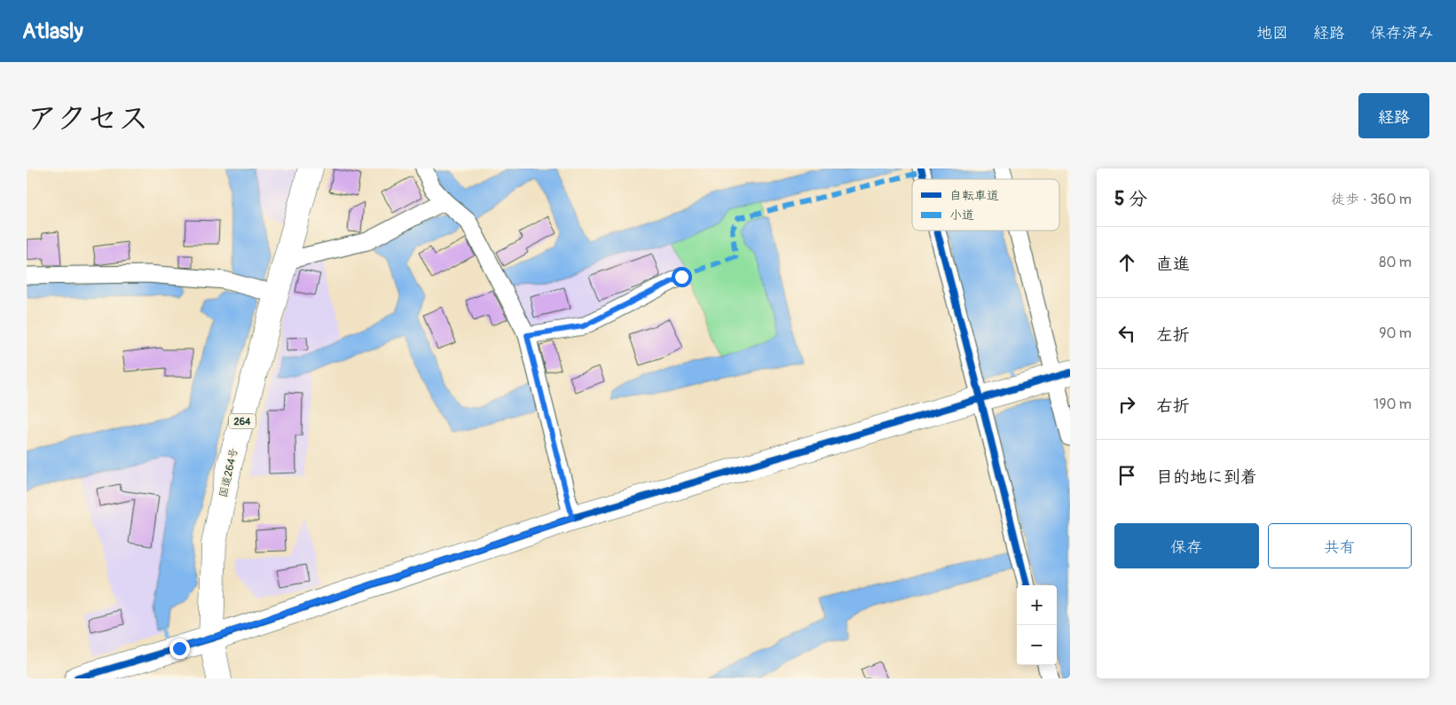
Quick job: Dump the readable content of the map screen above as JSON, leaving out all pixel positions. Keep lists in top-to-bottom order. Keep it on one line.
{"streets":{"main road":["264","国道264号"]},"legend":["自転車道","小道"],"page":{"header":"Atlasly","nav":["地図","経路","保存済み"],"title":"アクセス","buttons":["経路",["保存","共有"]],"heading":["5 分","徒歩 · 360 m"],"list":[["直進","80 m"],["左折","90 m"],["右折","190 m"],"目的地に到着"],"map_buttons":["+","−"]}}
